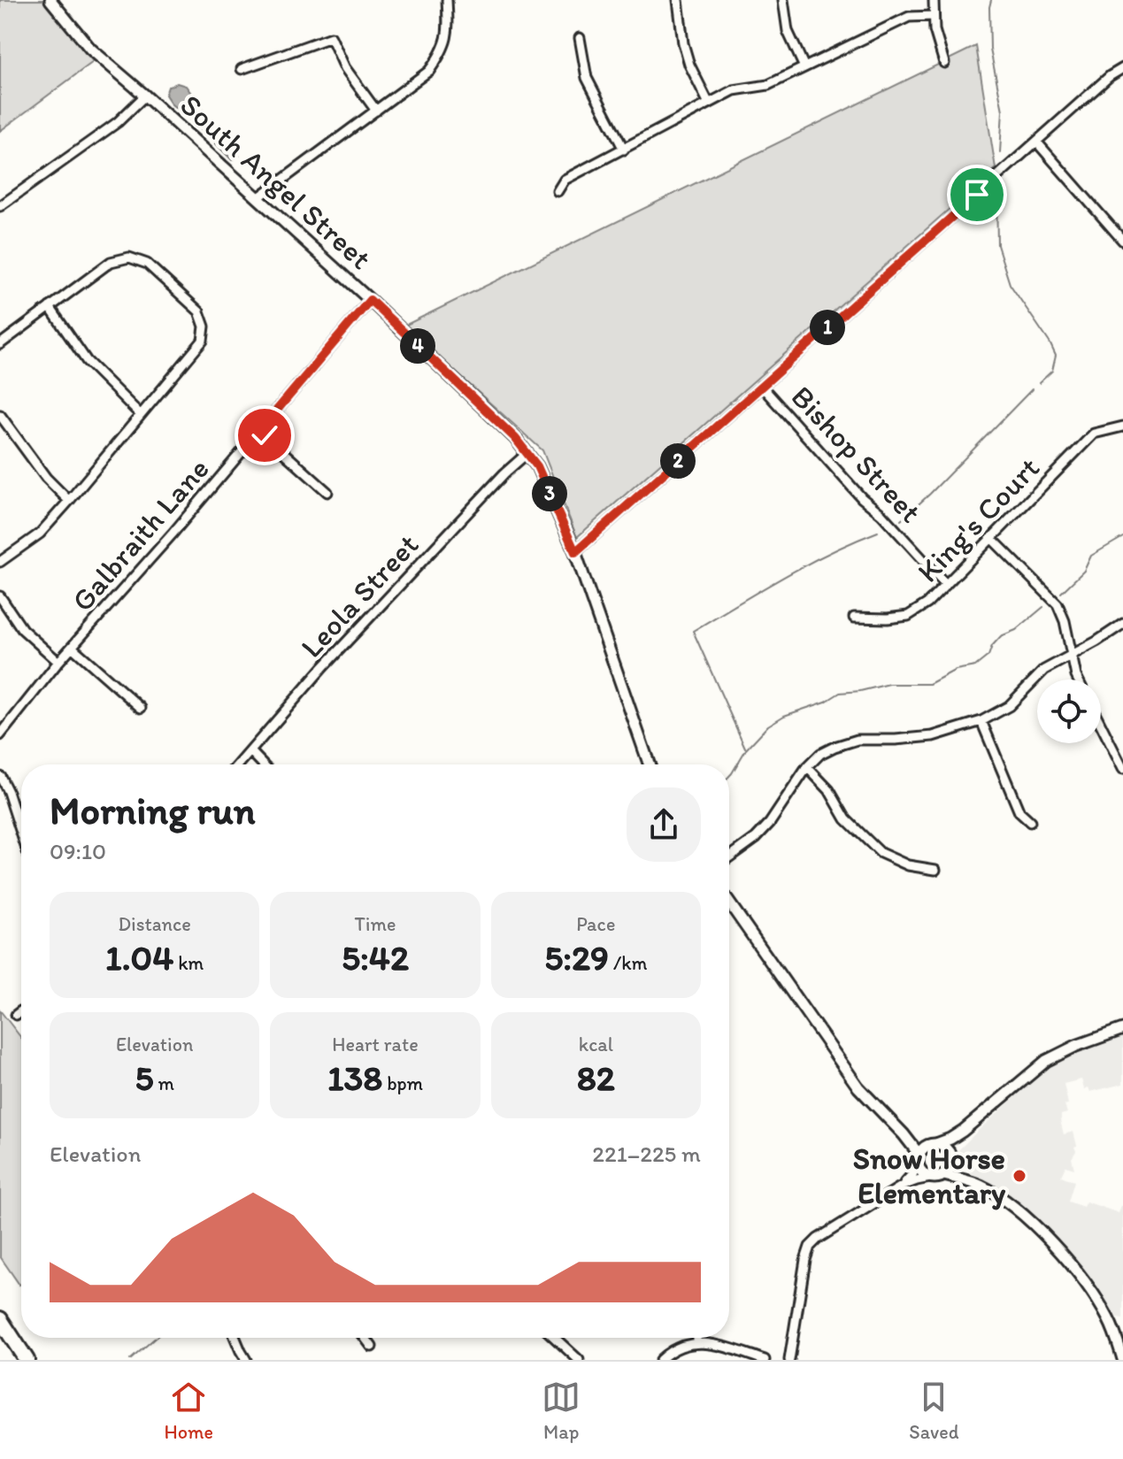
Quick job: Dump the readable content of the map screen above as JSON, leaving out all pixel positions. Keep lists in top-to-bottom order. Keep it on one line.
{"streets":{"street":["South Angel Street","Bishop Street","King's Court","Galbraith Lane","Leola Street"]},"crossings":[["South Angel Street","Galbraith Lane"],["South Angel Street","Leola Street"],["Bishop Street","King's Court"]],"places":["Snow Horse Elementary"],"page":{"pins":["1","4","2","3"],"heading":["Morning run","09:10"],"stats":[["Distance","1.04 km"],["Time","5:42"],["Pace","5:29 /km"],["Elevation","5 m"],["Heart rate","138 bpm"],["kcal","82"]],"chart":["Elevation","221–225 m"],"tabs":["Home","Map","Saved"]}}
